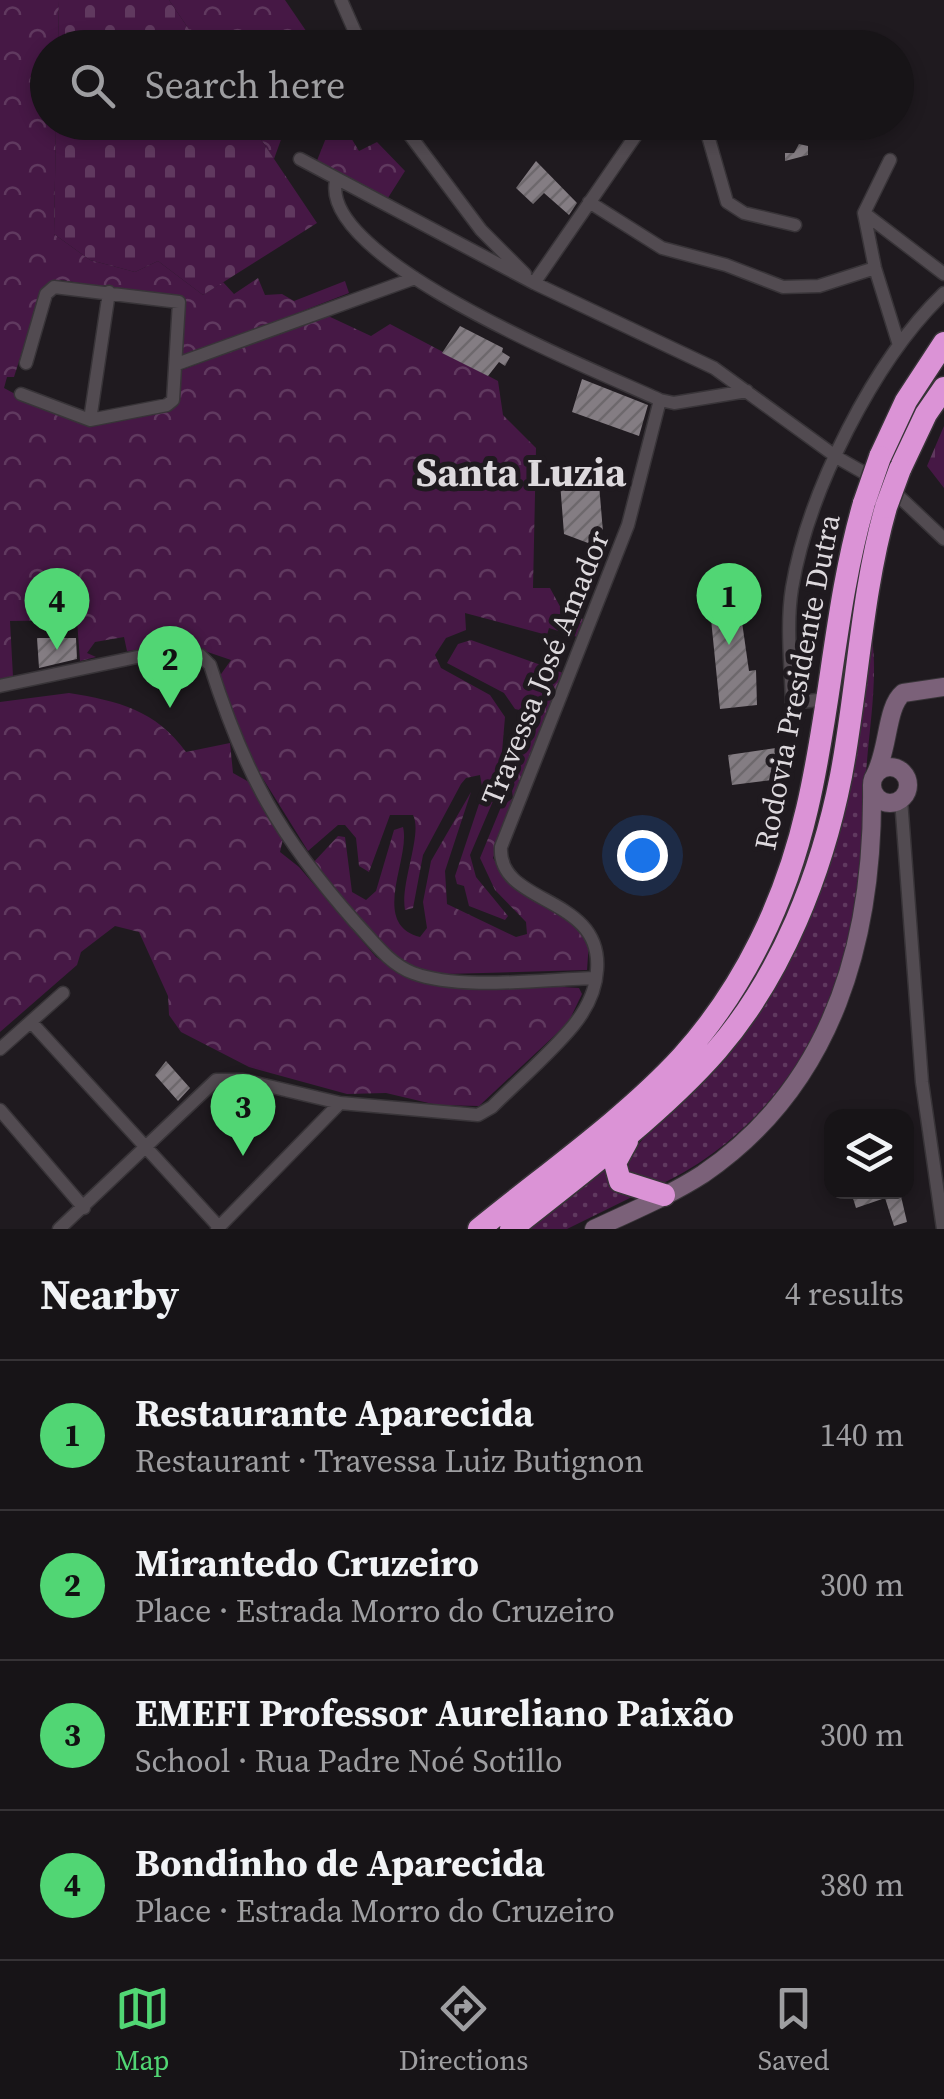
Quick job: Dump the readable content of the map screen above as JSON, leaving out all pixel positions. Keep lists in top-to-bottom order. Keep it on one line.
{"streets":{"highway":["Rodovia Presidente Dutra"],"street":["Travessa José Amador"]},"districts":["Santa Luzia"],"page":{"search":"Search here","pins":["1","4","2","3"],"heading":["Nearby","4 results"],"list":[{"mark":"1","name":"Restaurante Aparecida","note":"Restaurant · Travessa Luiz Butignon","value":"140 m"},{"mark":"2","name":"Mirantedo Cruzeiro","note":"Place · Estrada Morro do Cruzeiro","value":"300 m"},{"mark":"3","name":"EMEFI Professor Aureliano Paixão","note":"School · Rua Padre Noé Sotillo","value":"300 m"},{"mark":"4","name":"Bondinho de Aparecida","note":"Place · Estrada Morro do Cruzeiro","value":"380 m"}],"nav":["Map","Directions","Saved"]}}
